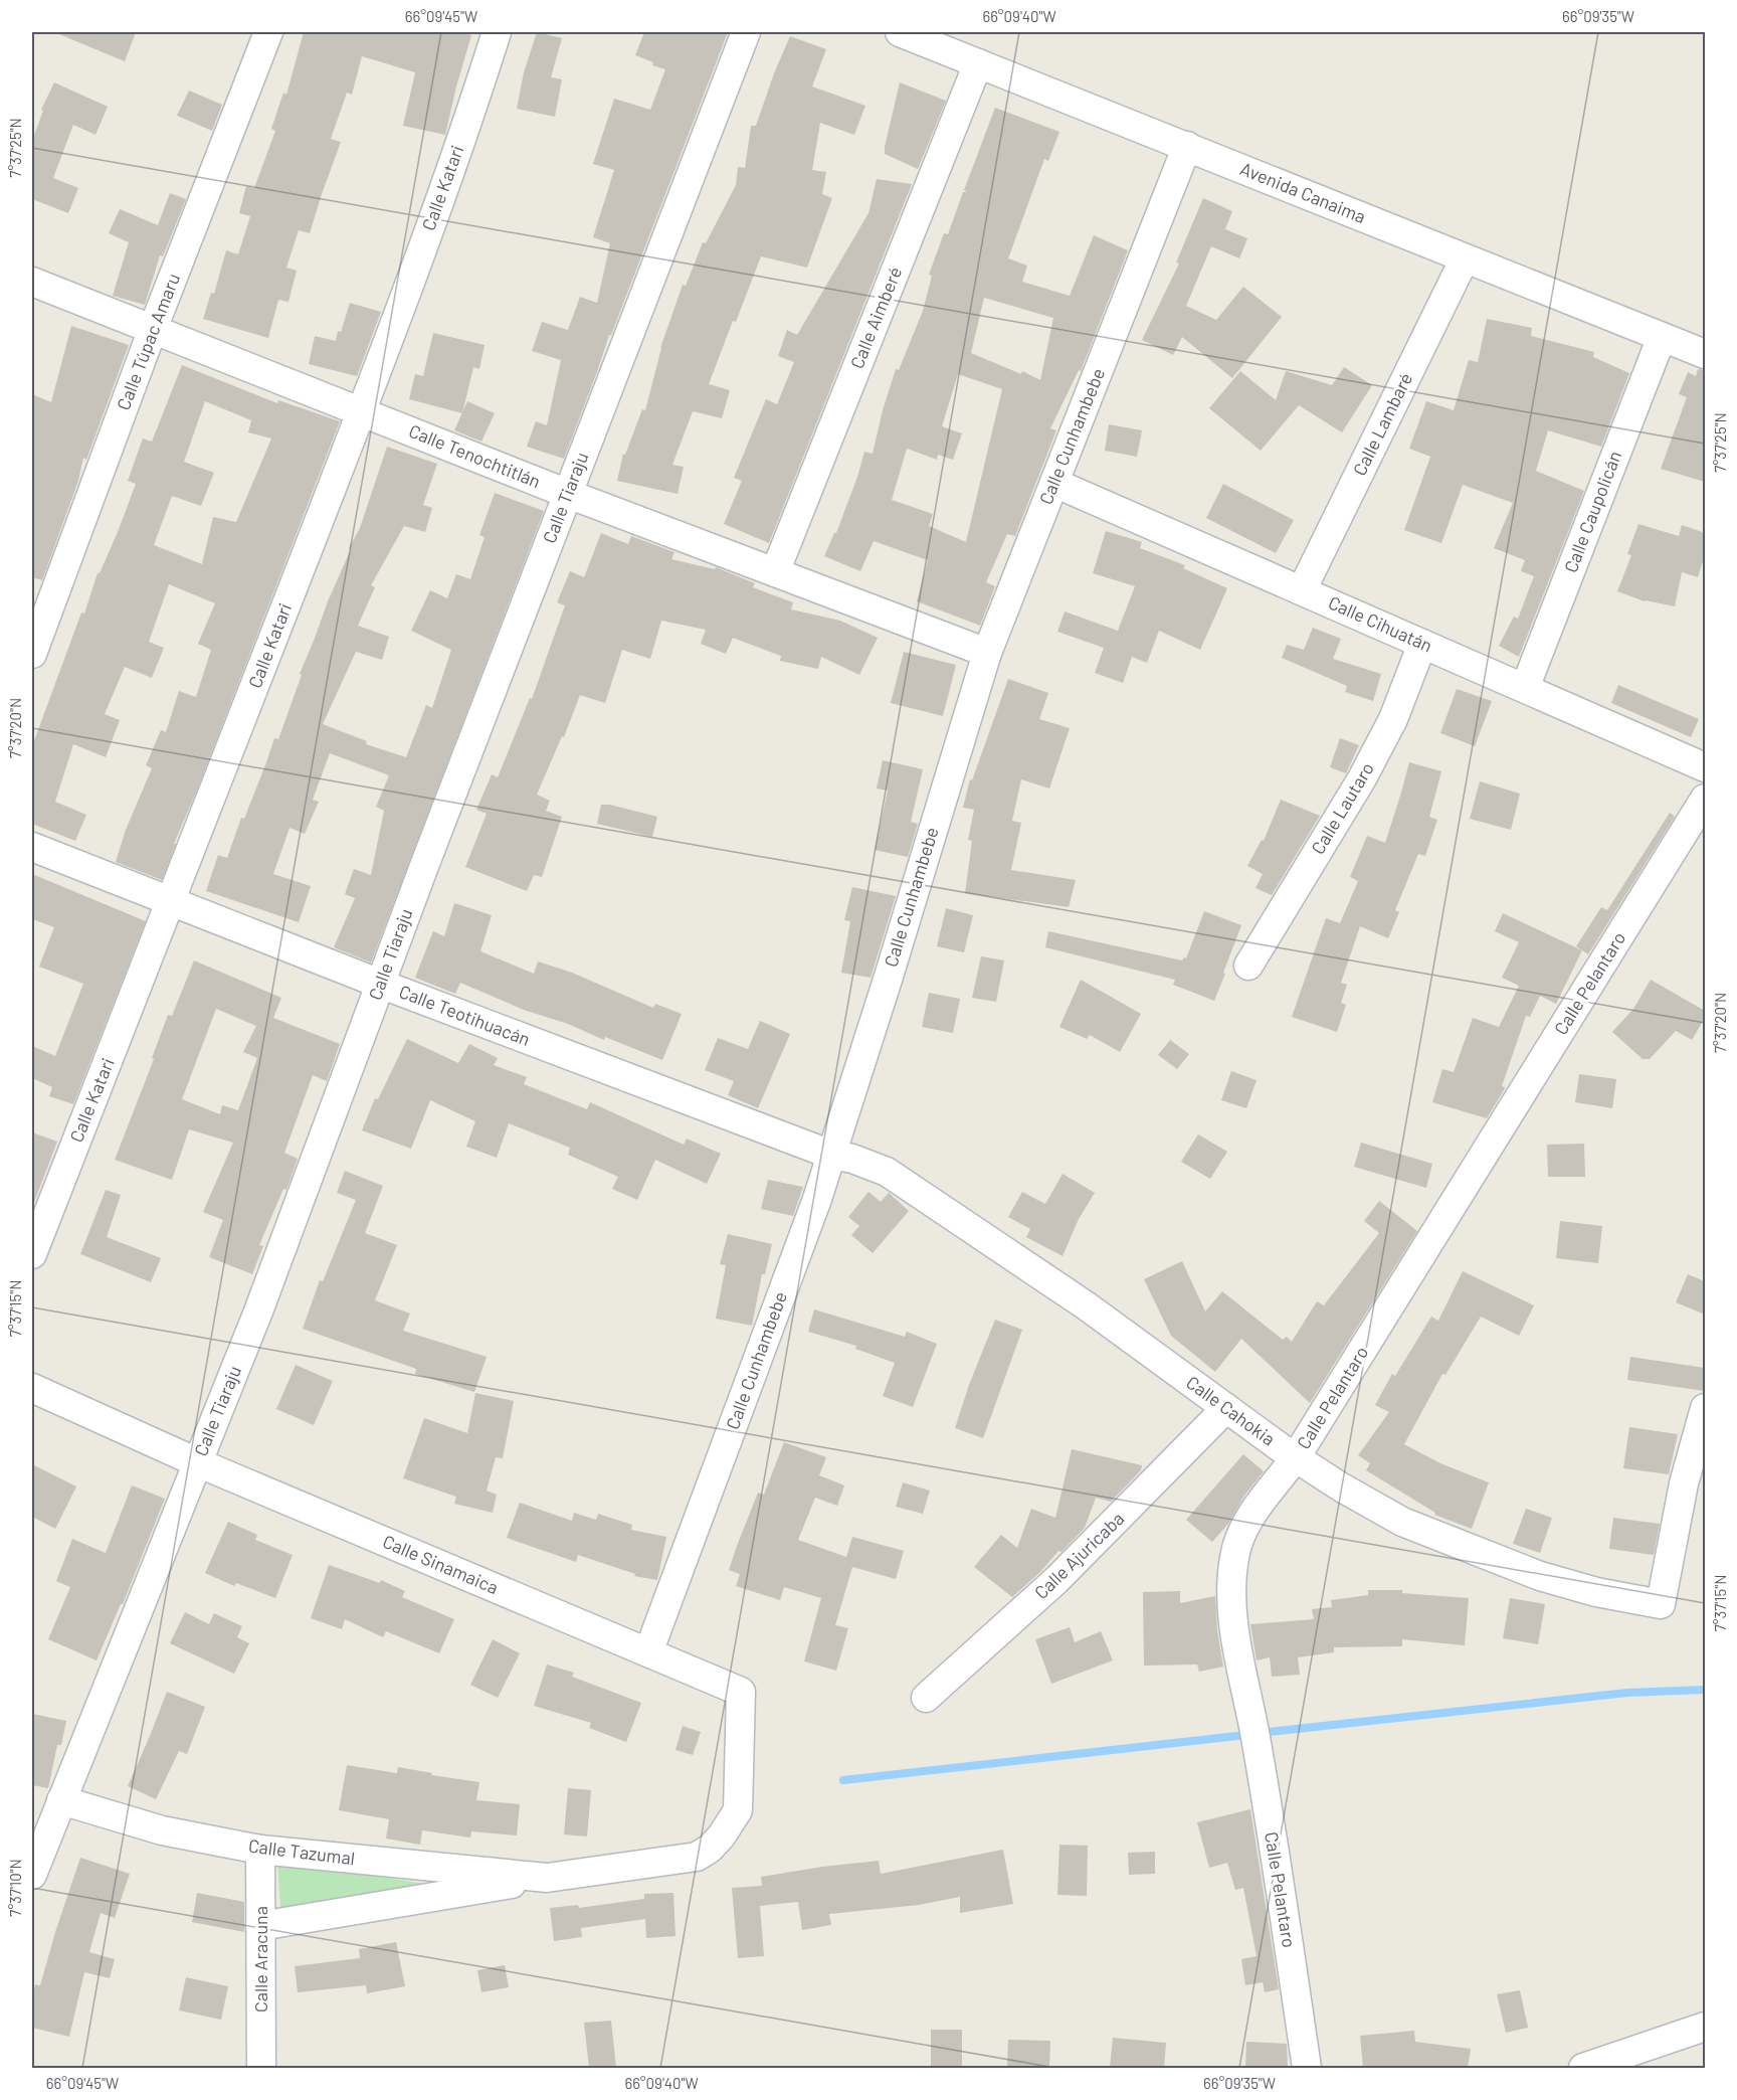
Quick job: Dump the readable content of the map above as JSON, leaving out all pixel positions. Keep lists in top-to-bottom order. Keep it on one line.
{"streets":{"street":["Calle Katari","Avenida Canaima","Calle Aimberé","Calle Túpac Amaru","Calle Lambaré","Calle Cunhambebe","Calle Tenochtitlán","Calle Tiaraju","Calle Caupolicán","Calle Cihuatán","Calle Lautaro","Calle Pelantaro","Calle Teotihuacán","Calle Cahokia","Calle Ajuricaba","Calle Sinamaica","Calle Tazumal","Calle Aracuna"]},"crossings":[["Calle Katari","Calle Tenochtitlán"],["Calle Katari","Calle Teotihuacán"],["Avenida Canaima","Calle Aimberé"],["Avenida Canaima","Calle Lambaré"],["Avenida Canaima","Calle Cunhambebe"],["Avenida Canaima","Calle Caupolicán"],["Calle Aimberé","Calle Tenochtitlán"],["Calle Túpac Amaru","Calle Tenochtitlán"],["Calle Lambaré","Calle Cihuatán"],["Calle Cunhambebe","Calle Tenochtitlán"],["Calle Cunhambebe","Calle Cihuatán"],["Calle Cunhambebe","Calle Teotihuacán"],["Calle Cunhambebe","Calle Cahokia"],["Calle Cunhambebe","Calle Sinamaica"],["Calle Tenochtitlán","Calle Tiaraju"],["Calle Tiaraju","Calle Teotihuacán"],["Calle Tiaraju","Calle Sinamaica"],["Calle Tiaraju","Calle Tazumal"],["Calle Caupolicán","Calle Cihuatán"],["Calle Cihuatán","Calle Lautaro"],["Calle Pelantaro","Calle Cahokia"],["Calle Teotihuacán","Calle Cahokia"],["Calle Cahokia","Calle Ajuricaba"],["Calle Sinamaica","Calle Tazumal"],["Calle Tazumal","Calle Aracuna"]],"coordinates":["66°09'45\"W","66°09'40\"W","66°09'35\"W","7°37'25\"N","7°37'20\"N","7°37'15\"N","7°37'10\"N"]}
